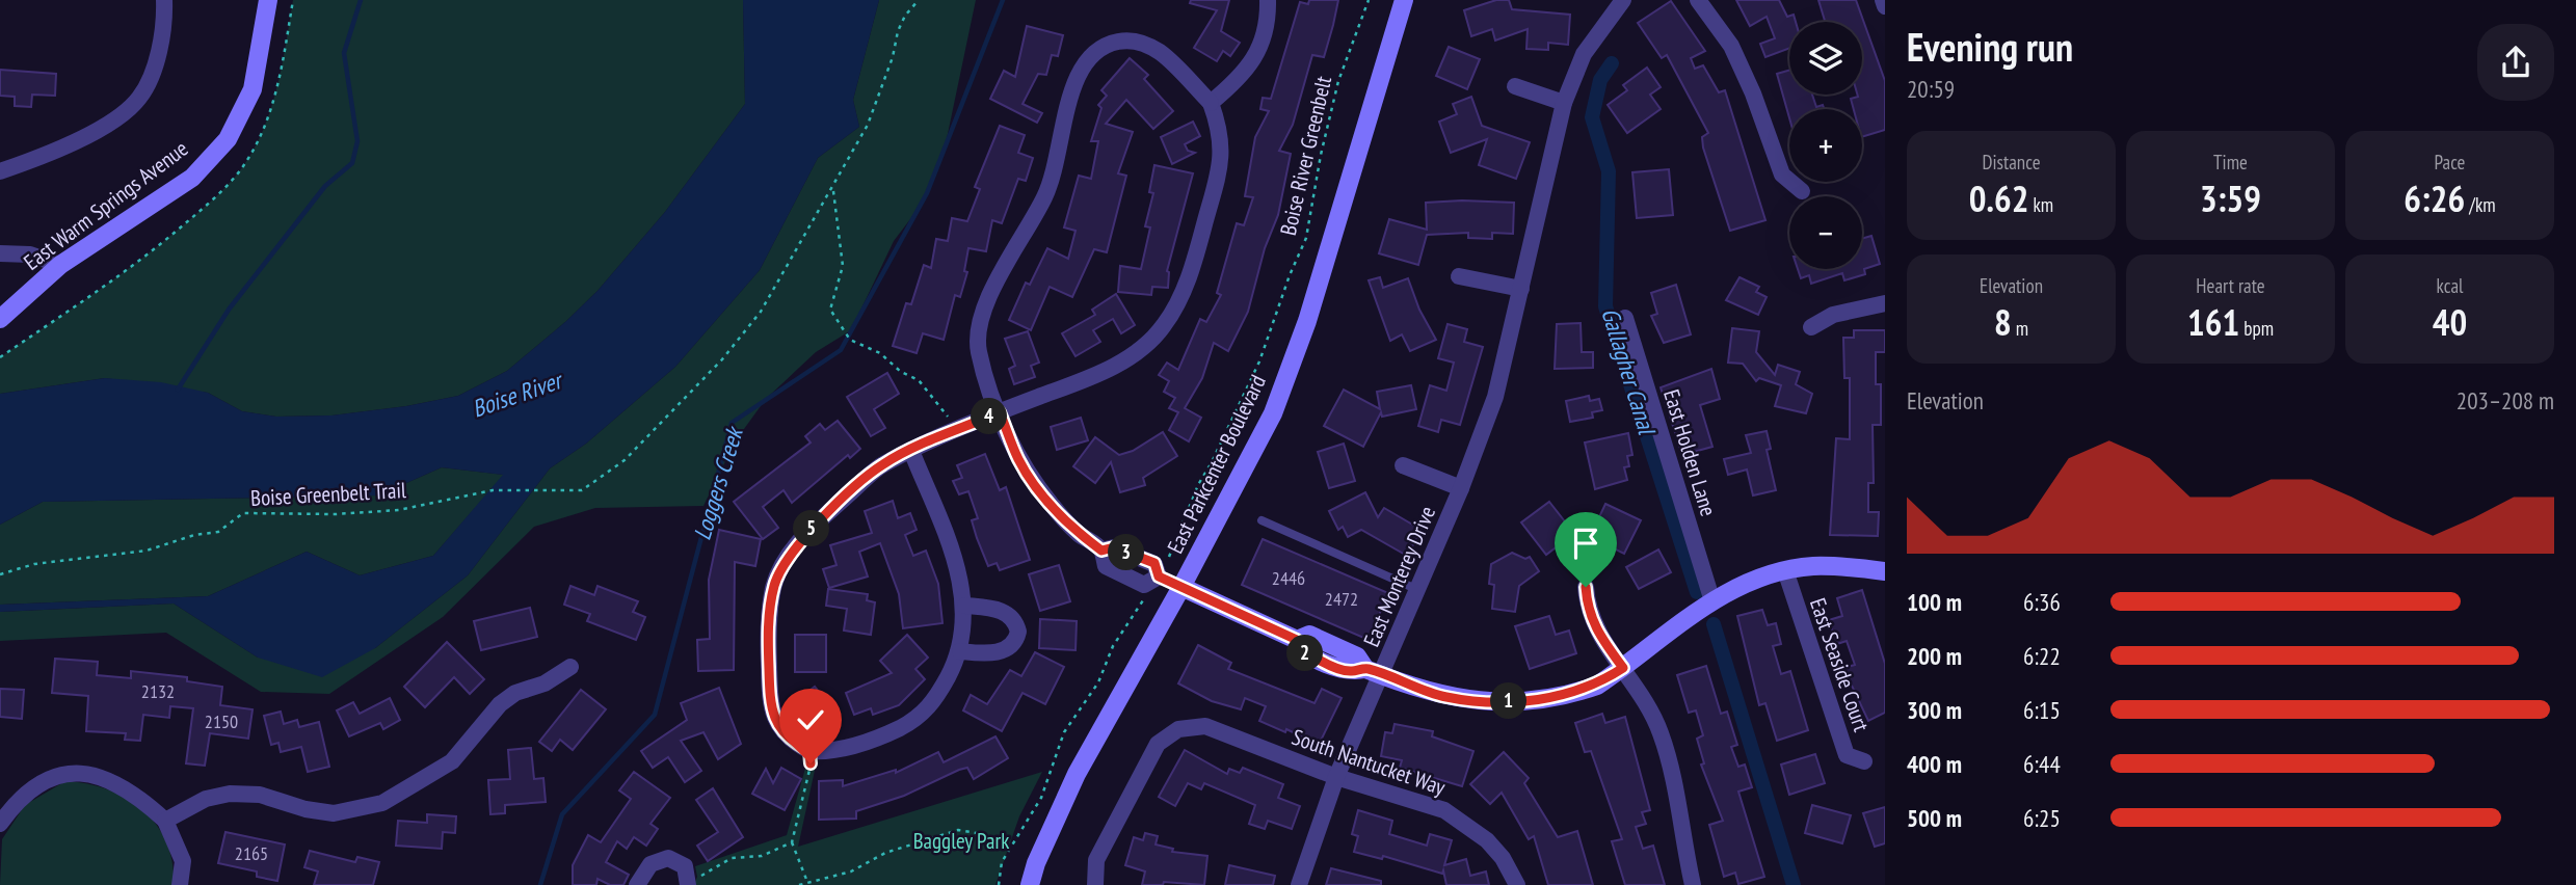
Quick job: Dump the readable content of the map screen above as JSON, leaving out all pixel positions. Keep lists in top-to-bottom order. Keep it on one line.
{"streets":{"street":["East Warm Springs Avenue","East Holden Lane","East Parkcenter Boulevard","East Monterey Drive","East Seaside Court","South Nantucket Way"],"path":["Boise River Greenbelt","Boise Greenbelt Trail"]},"crossings":[["East Monterey Drive","South Nantucket Way"]],"water":["Gallagher Canal","Boise River","Loggers Creek"],"parks":["Baggley Park"],"house_numbers":["2446","2472","2132","2150","2165"],"page":{"heading":["Evening run","20:59"],"map_buttons":["+","−"],"stats":[["Distance","0.62 km"],["Time","3:59"],["Pace","6:26 /km"],["Elevation","8 m"],["Heart rate","161 bpm"],["kcal","40"]],"chart":["Elevation","203–208 m"],"pins":["4","5","3","2","1"],"list":[{"name":"100 m","note":"6:36"},{"name":"200 m","note":"6:22"},{"name":"300 m","note":"6:15"},{"name":"400 m","note":"6:44"},{"name":"500 m","note":"6:25"}]}}
